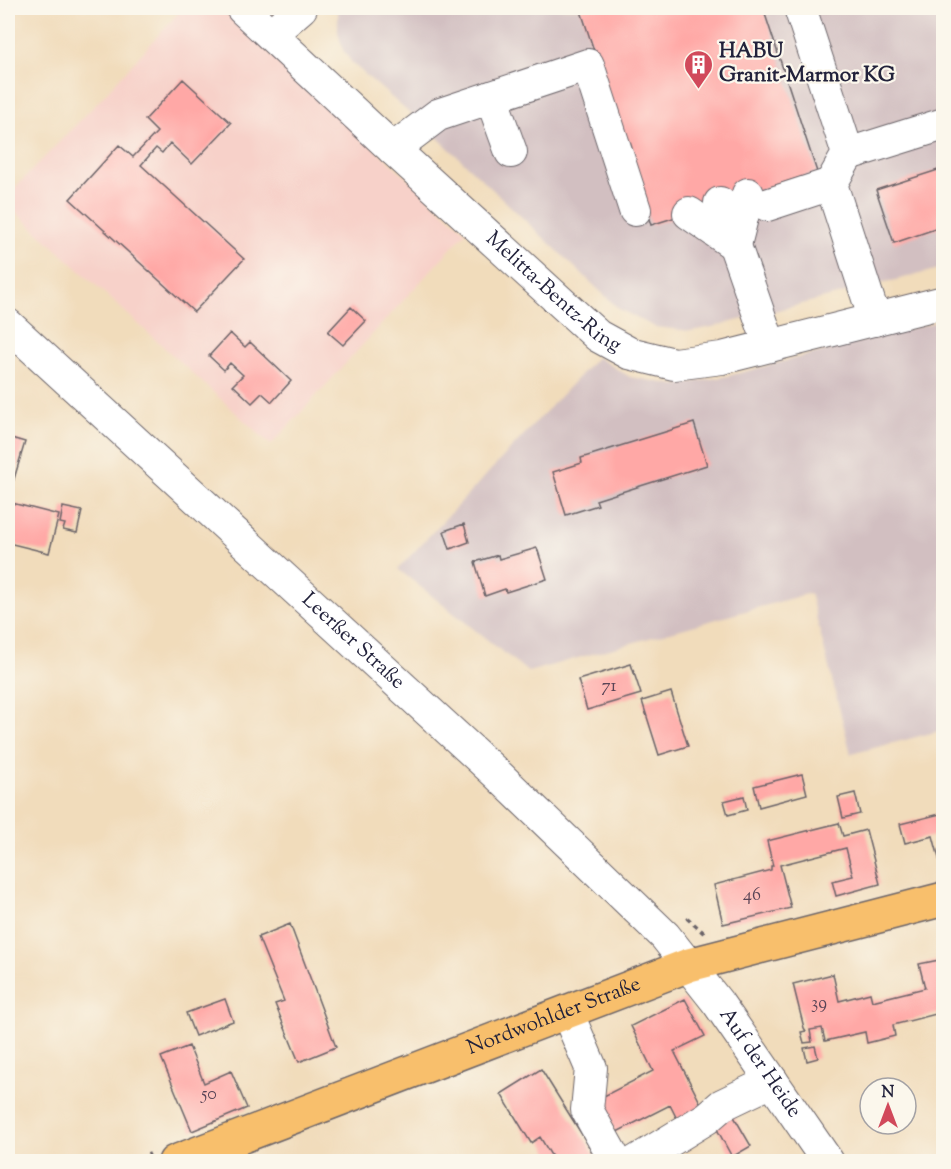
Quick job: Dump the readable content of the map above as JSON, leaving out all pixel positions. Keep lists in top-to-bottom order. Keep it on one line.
{"streets":{"main road":["Nordwohlder Straße"],"street":["Melitta-Bentz-Ring","Leerßer Straße","Auf der Heide"]},"crossings":[["Leerßer Straße","Nordwohlder Straße"],["Leerßer Straße","Auf der Heide"],["Nordwohlder Straße","Auf der Heide"]],"places":{"building":["HABU Granit-Marmor KG"]},"house_numbers":["71","46","39","50"],"north":"top"}
